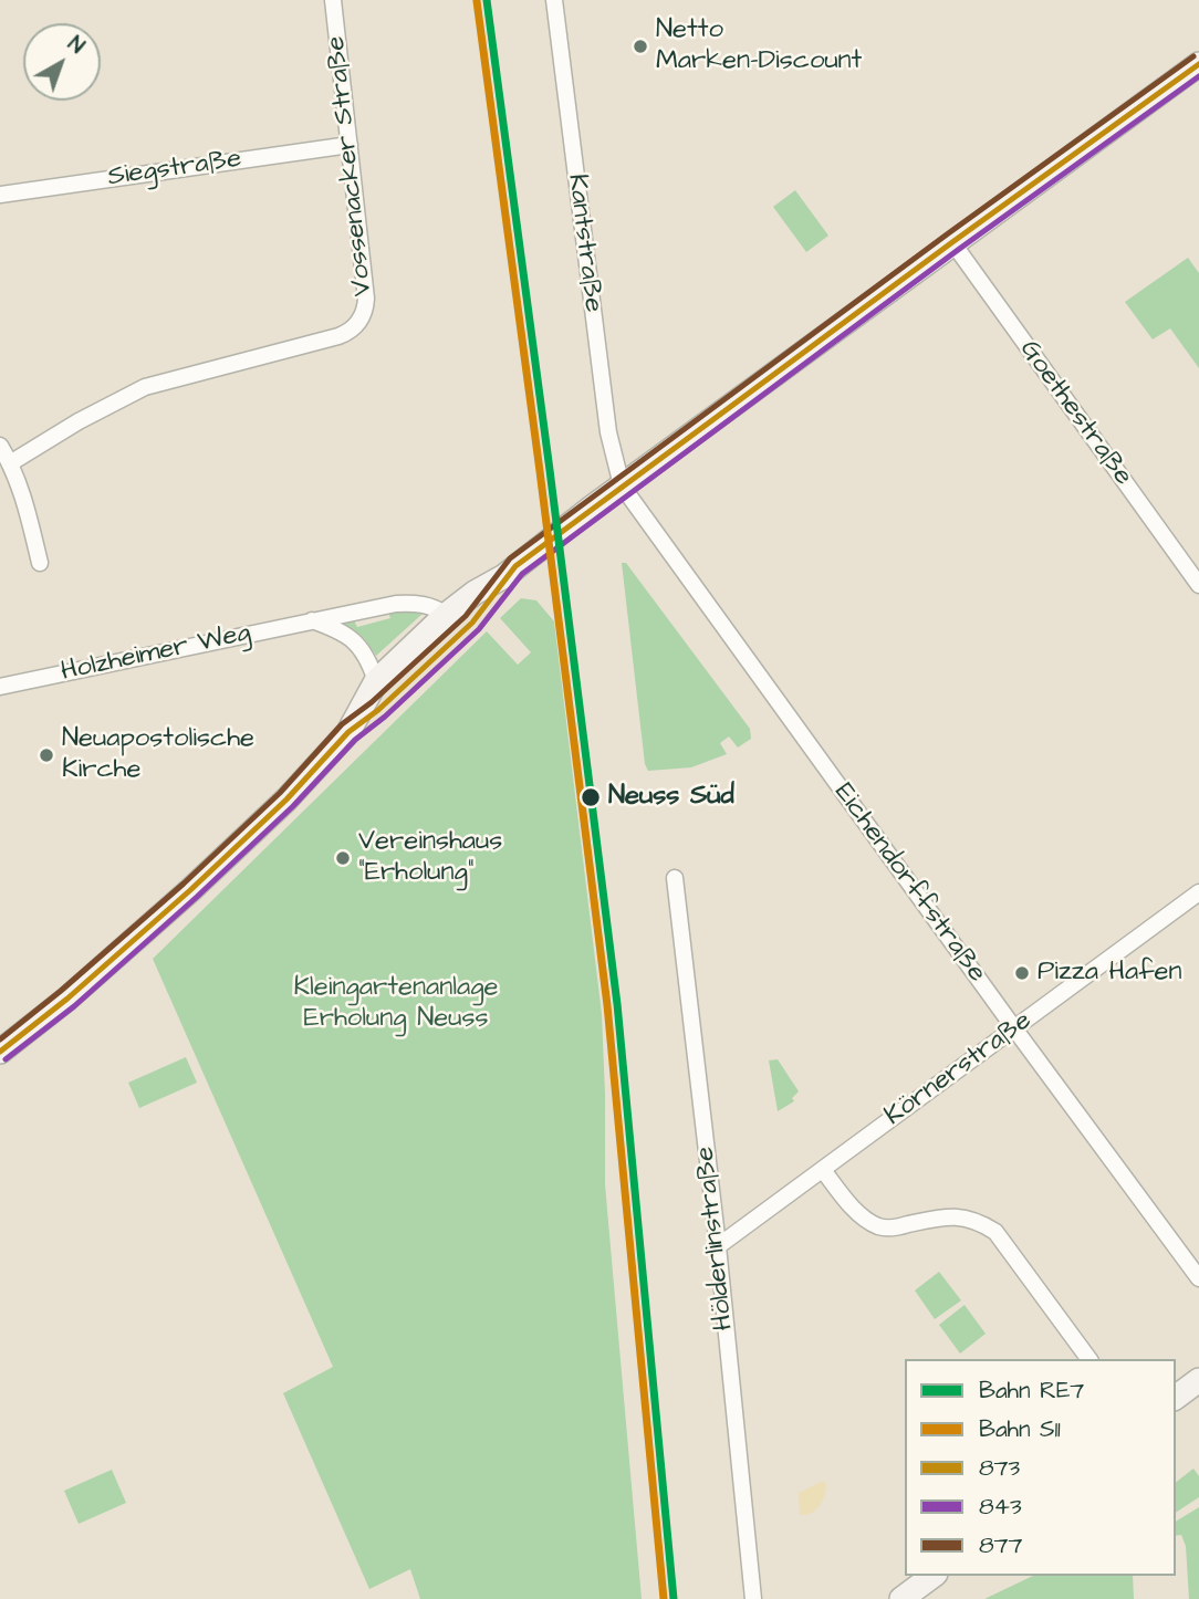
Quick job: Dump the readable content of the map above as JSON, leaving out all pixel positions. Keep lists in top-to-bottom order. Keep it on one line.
{"streets":{"street":["Vossenacker Straße","Siegstraße","Kantstraße","Goethestraße","Holzheimer Weg","Eichendorffstraße","Körnerstraße","Hölderlinstraße"]},"crossings":[["Vossenacker Straße","Siegstraße"],["Kantstraße","Eichendorffstraße"],["Eichendorffstraße","Körnerstraße"],["Körnerstraße","Hölderlinstraße"]],"parks":["Kleingartenanlage Erholung Neuss"],"places":["Netto Marken-Discount","Neuapostolische Kirche","Neuss Süd","Vereinshaus \"Erholung\"","Pizza Hafen"],"lines":["rail line RE7","rail line S11","transit line 877","transit line 873","transit line 843"],"legend":["Bahn RE7","Bahn S11","873","843","877"],"north":"top right"}
